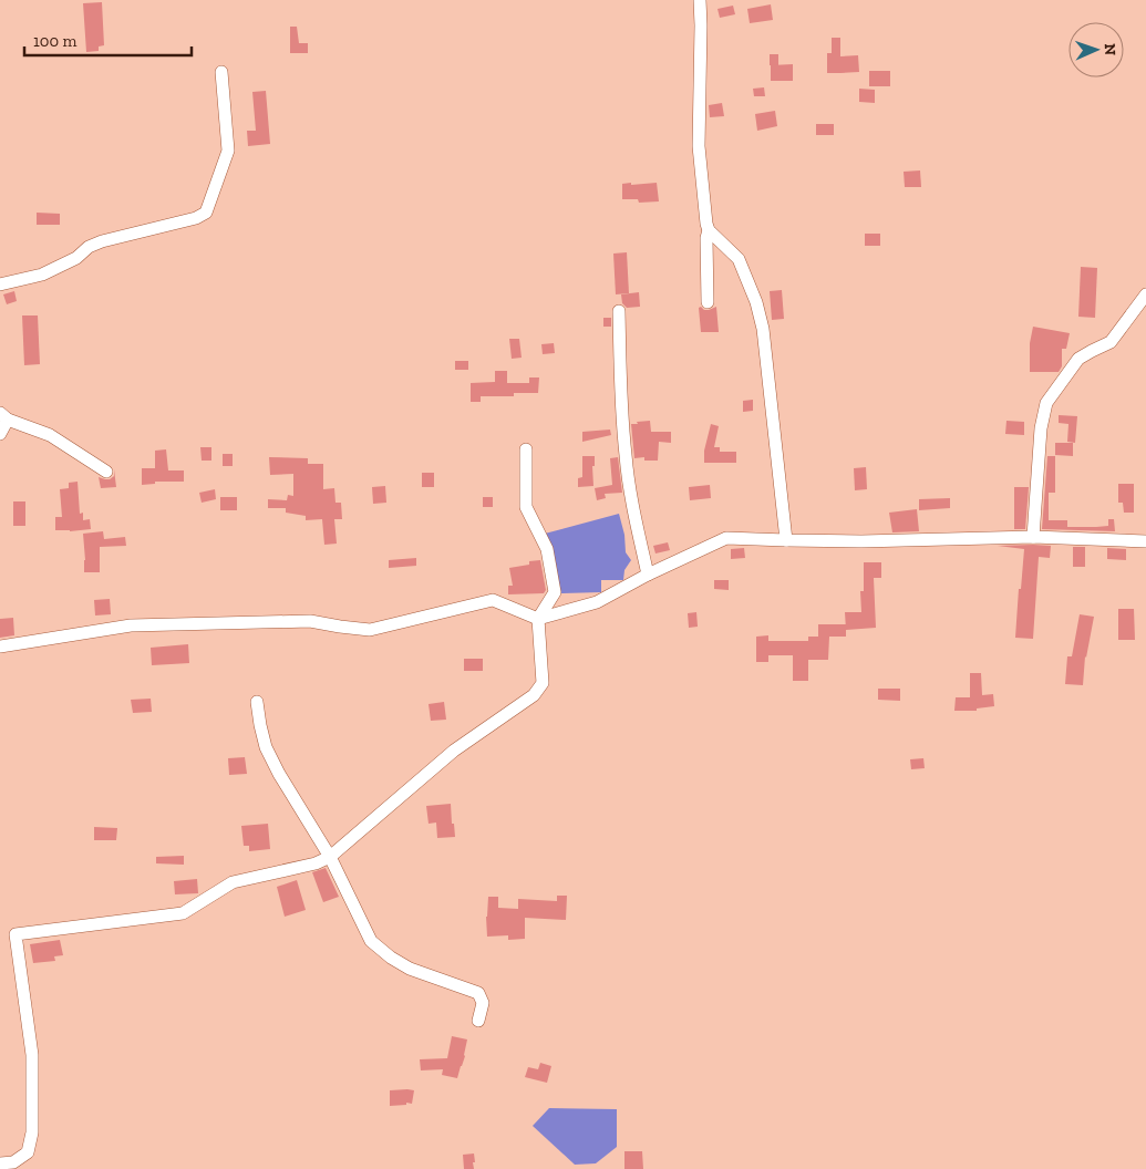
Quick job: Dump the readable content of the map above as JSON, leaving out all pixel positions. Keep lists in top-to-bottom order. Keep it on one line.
{"scale_bar":"100 m","north":"right"}
